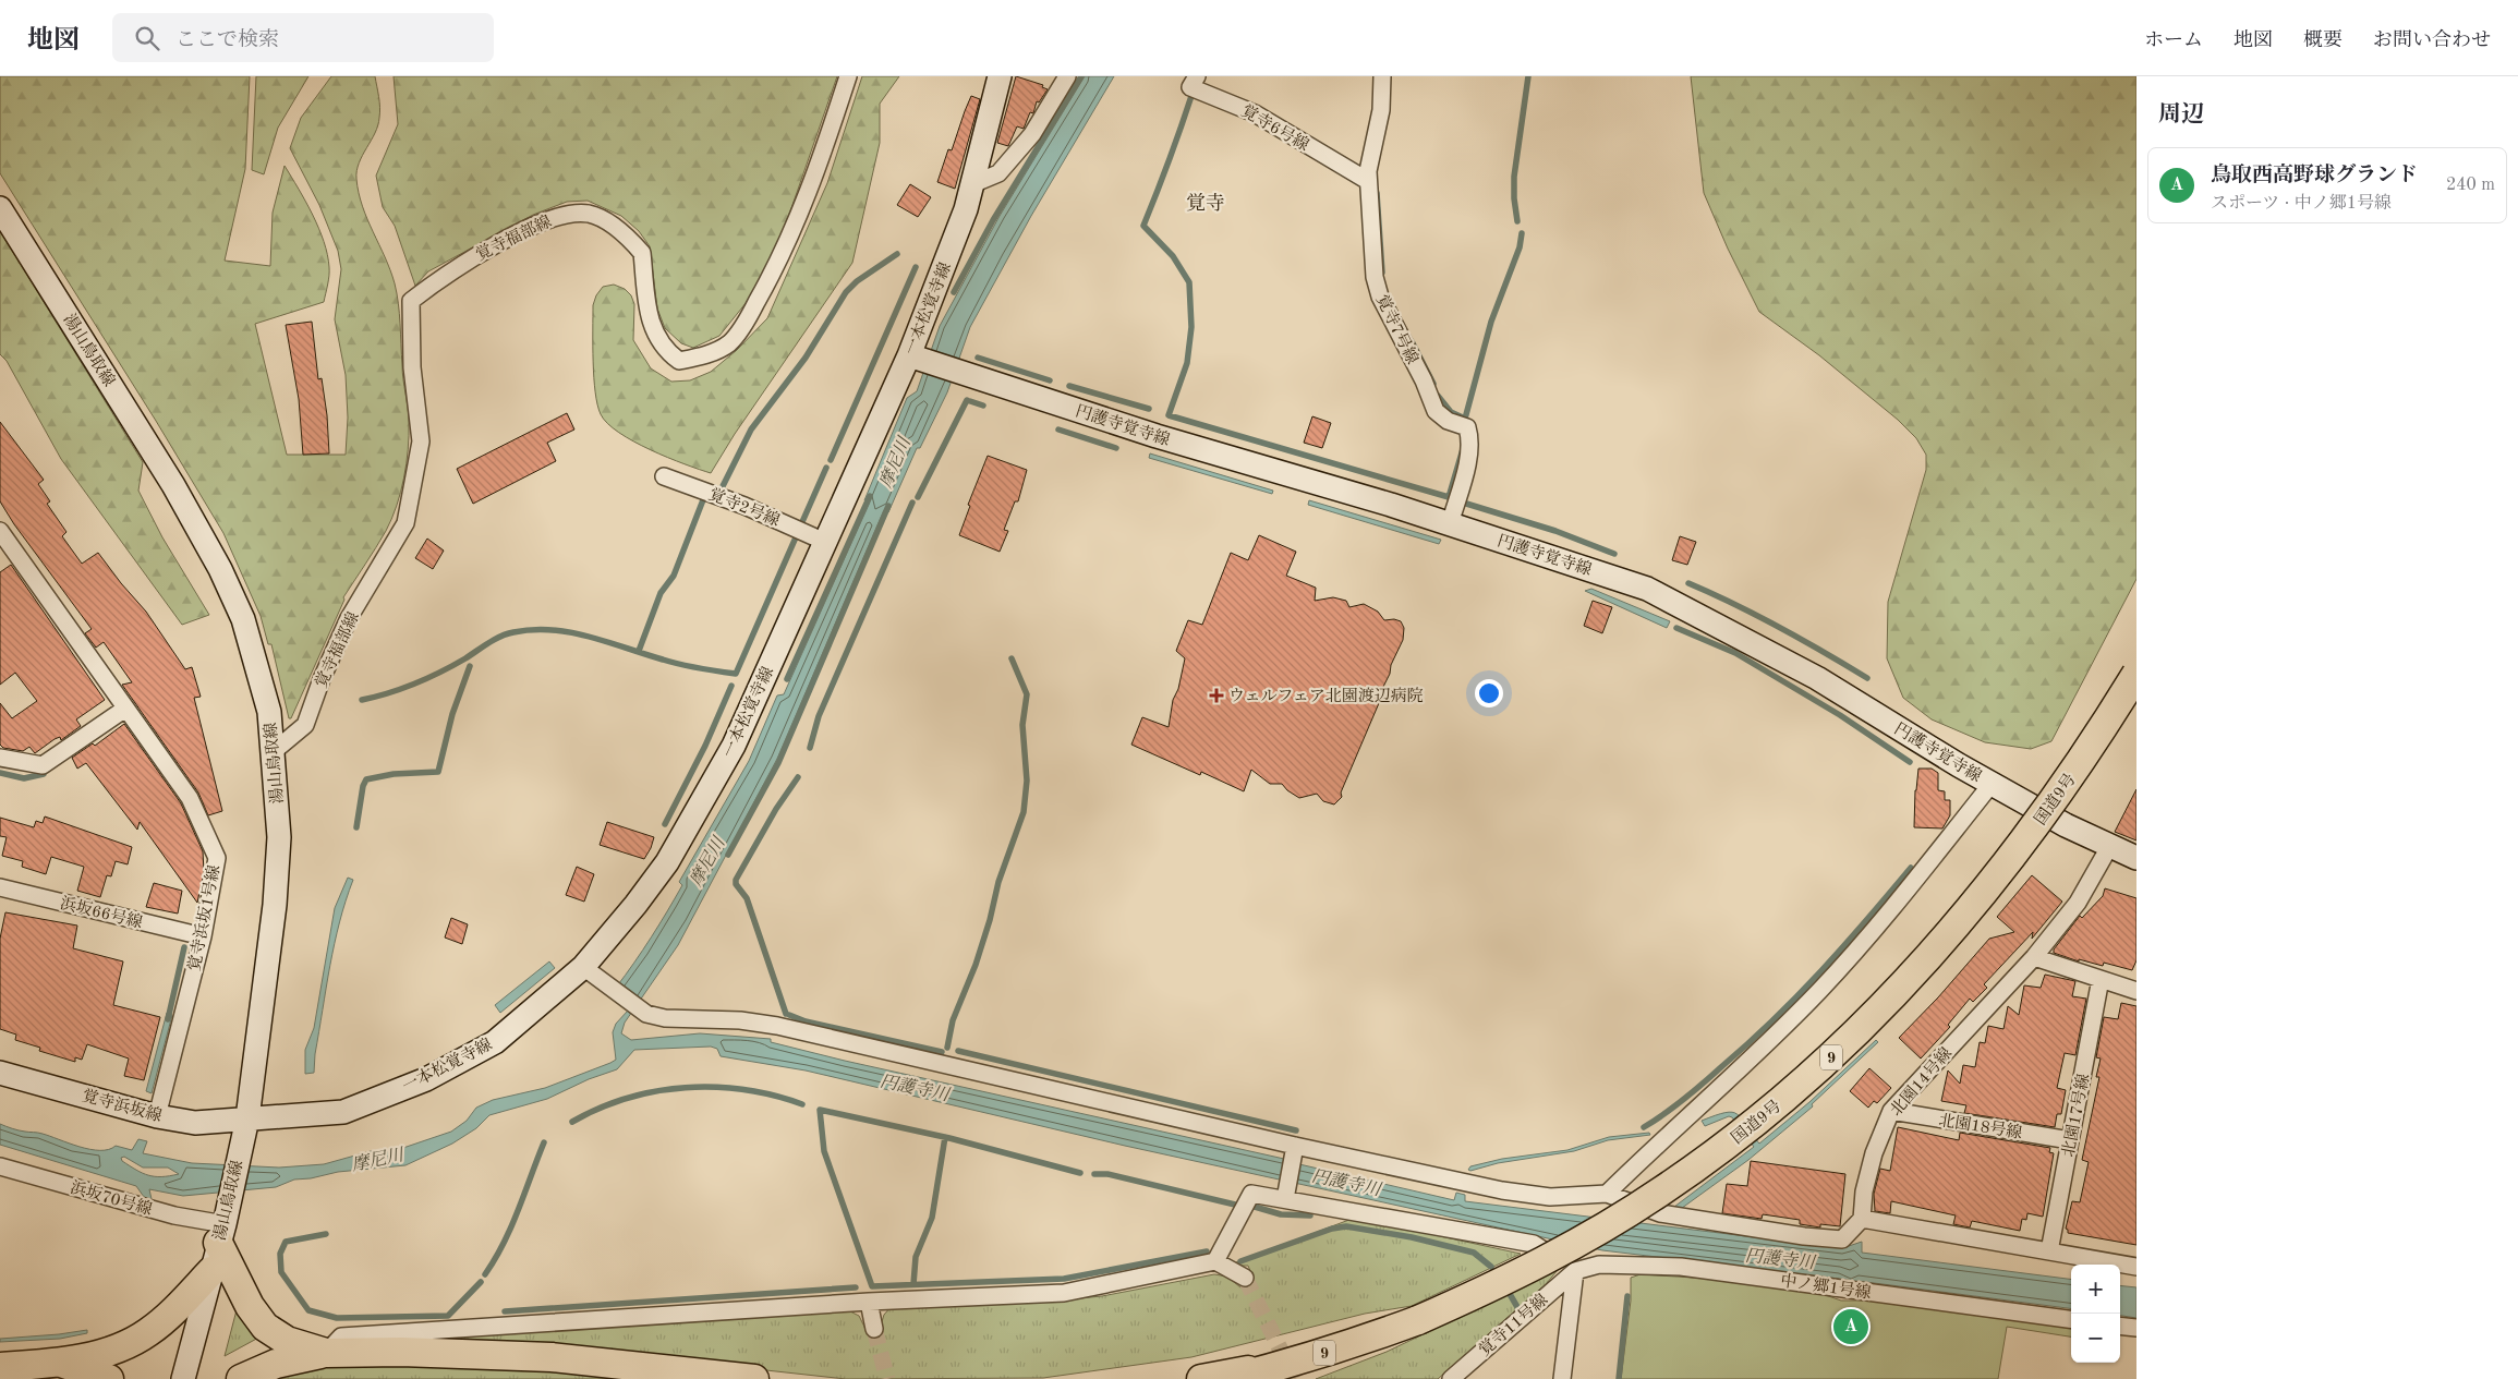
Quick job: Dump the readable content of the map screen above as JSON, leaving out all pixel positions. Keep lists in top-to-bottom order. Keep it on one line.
{"streets":{"highway":["国道9号","9"],"main road":["一本松覚寺線","湯山鳥取線","円護寺覚寺線","覚寺浜坂線"],"street":["覚寺6号線","覚寺福部線","覚寺7号線","覚寺2号線","浜坂66号線","覚寺浜坂1号線","北園14号線","北園17号線","北園18号線","浜坂70号線","中ノ郷1号線","覚寺11号線"]},"crossings":[["覚寺6号線","覚寺7号線"],["覚寺福部線","湯山鳥取線"],["一本松覚寺線","湯山鳥取線"],["一本松覚寺線","円護寺覚寺線"],["一本松覚寺線","覚寺2号線"],["一本松覚寺線","覚寺浜坂線"],["覚寺7号線","円護寺覚寺線"],["湯山鳥取線","覚寺浜坂線"],["湯山鳥取線","浜坂70号線"],["円護寺覚寺線","北園14号線"],["浜坂66号線","覚寺浜坂1号線"],["覚寺浜坂1号線","覚寺浜坂線"],["北園14号線","北園18号線"],["北園17号線","北園18号線"],["中ノ郷1号線","覚寺11号線"]],"districts":["覚寺"],"water":["摩尼川","円護寺川"],"places":{"health":["ウェルフェア北園渡辺病院"]},"page":{"header":"地図","search":"ここで検索","nav":["ホーム","地図","概要","お問い合わせ"],"heading":"周辺","list":[{"mark":"A","name":"鳥取西高野球グランド","note":"スポーツ · 中ノ郷1号線","value":"240 m"}],"map_buttons":["+","−"],"pins":"A"}}
